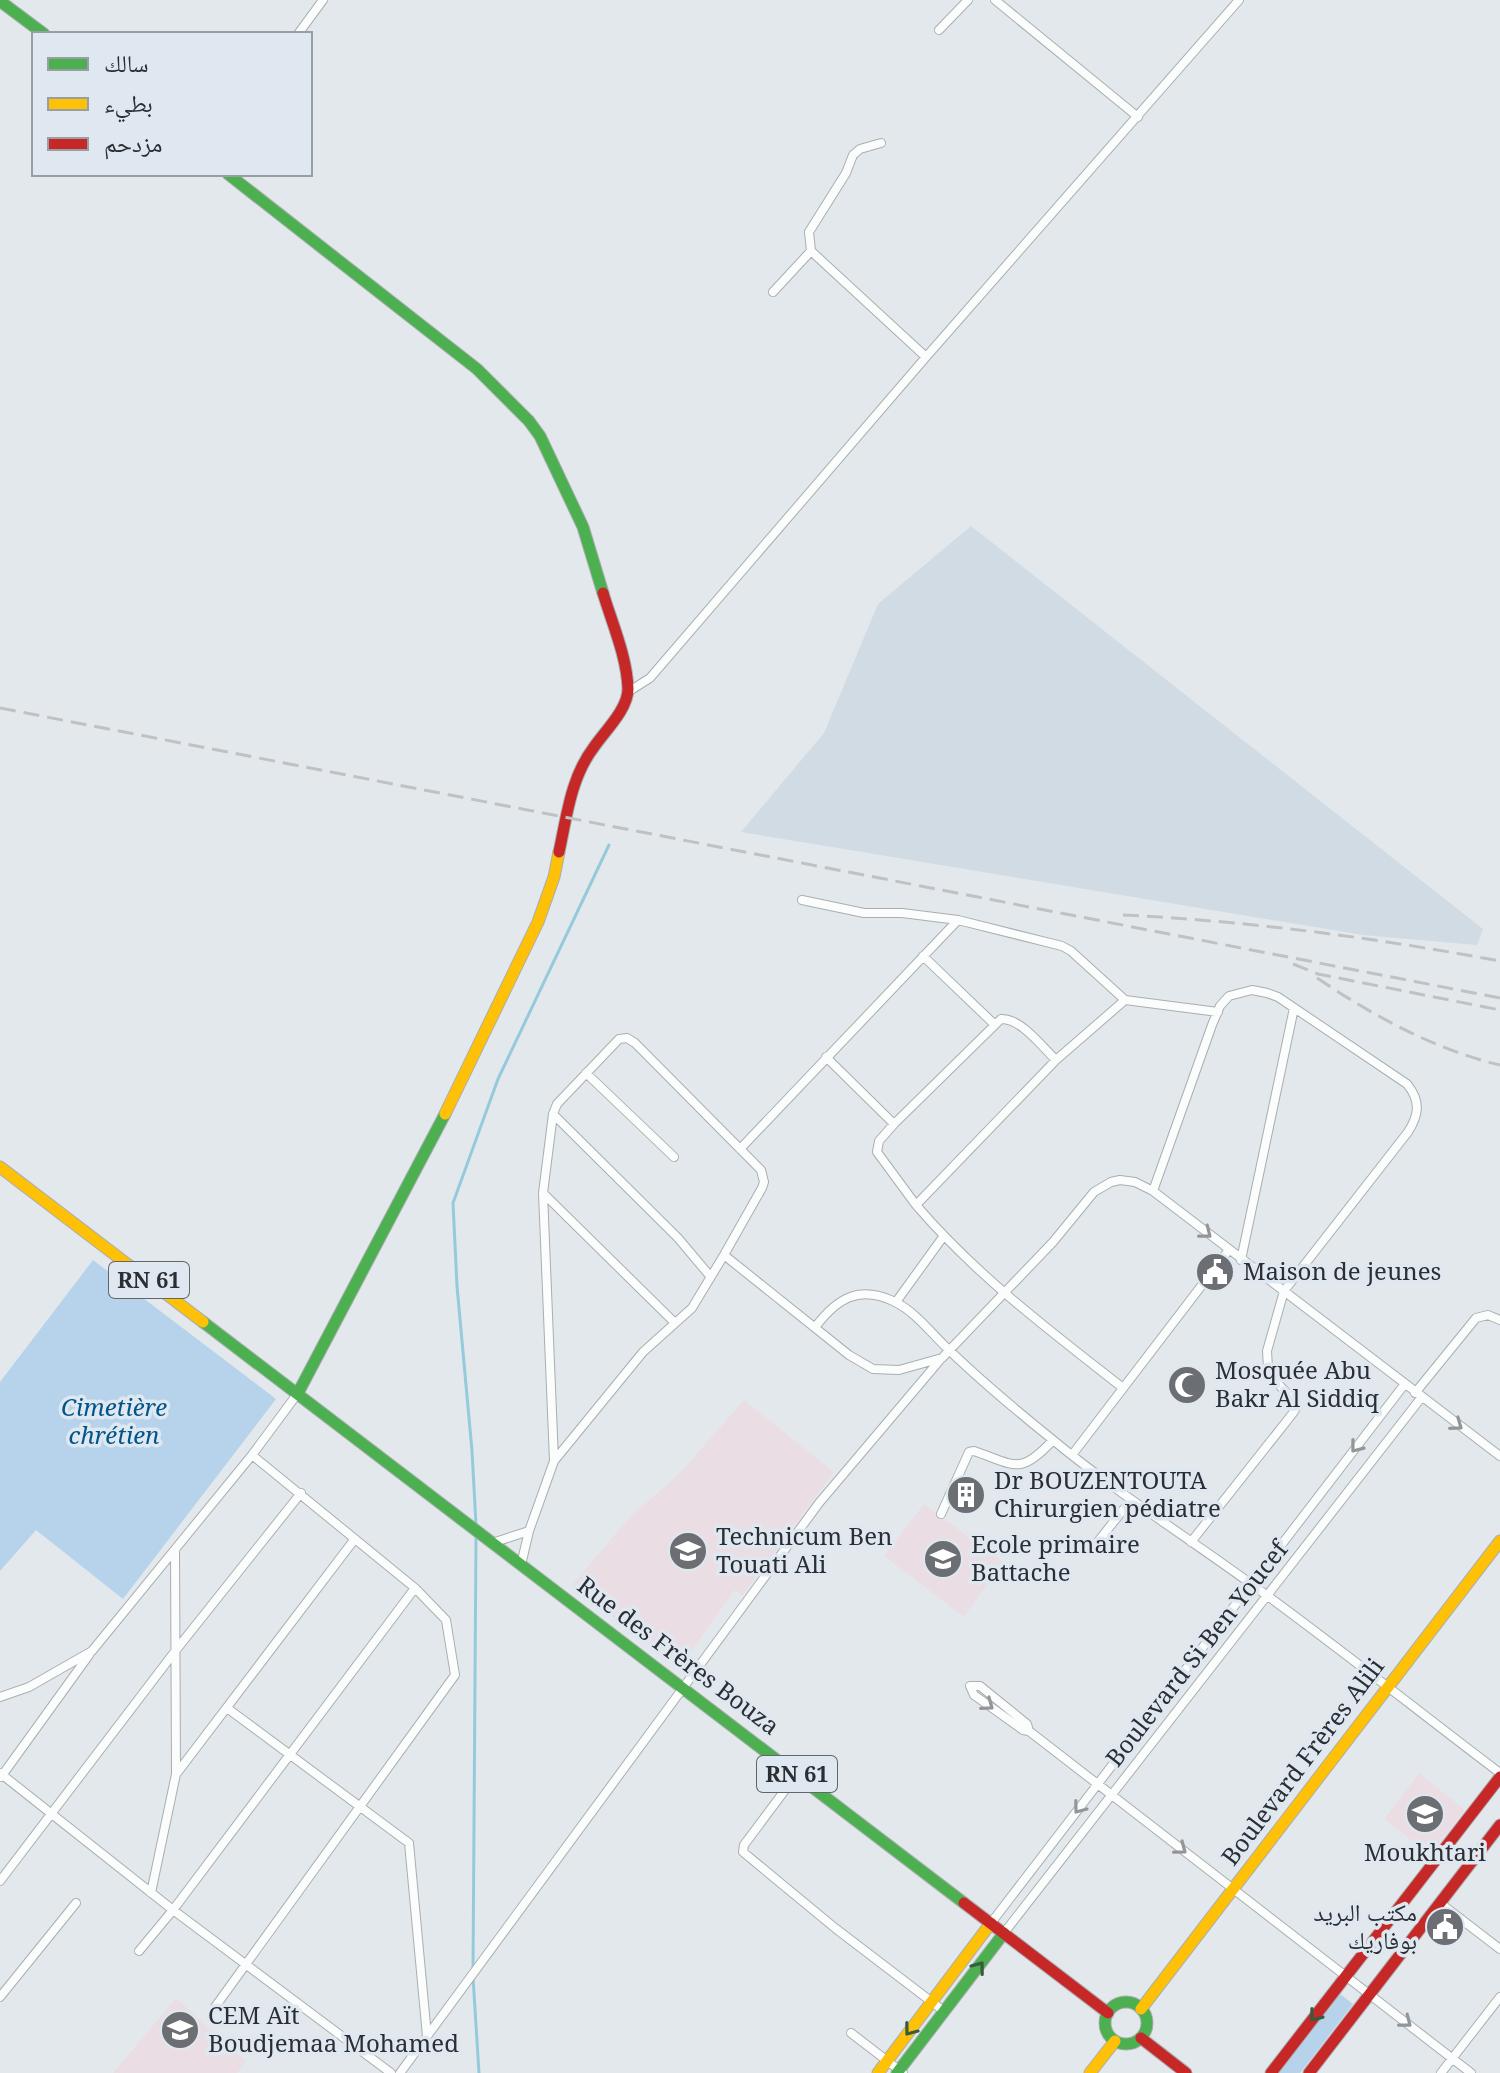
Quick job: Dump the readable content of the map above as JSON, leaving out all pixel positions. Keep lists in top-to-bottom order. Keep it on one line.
{"streets":{"main road":["RN 61","Rue des Frères Bouza","Boulevard Frères Alili"],"street":["Boulevard Si Ben Youcef"]},"crossings":[["RN 61","Rue des Frères Bouza"],["Boulevard Si Ben Youcef","Rue des Frères Bouza"],["Rue des Frères Bouza","Boulevard Frères Alili"]],"parks":["Cimetière chrétien"],"places":{"public building":["Maison de jeunes","مكتب البريد بوفاريك"],"mosque":["Mosquée Abu Bakr Al Siddiq"],"building":["Dr BOUZENTOUTA Chirurgien pédiatre"],"school or university":["Technicum Ben Touati Ali","Ecole primaire Battache","Moukhtari","CEM Aït Boudjemaa Mohamed"]},"legend":["سالك","بطيء","مزدحم"]}
